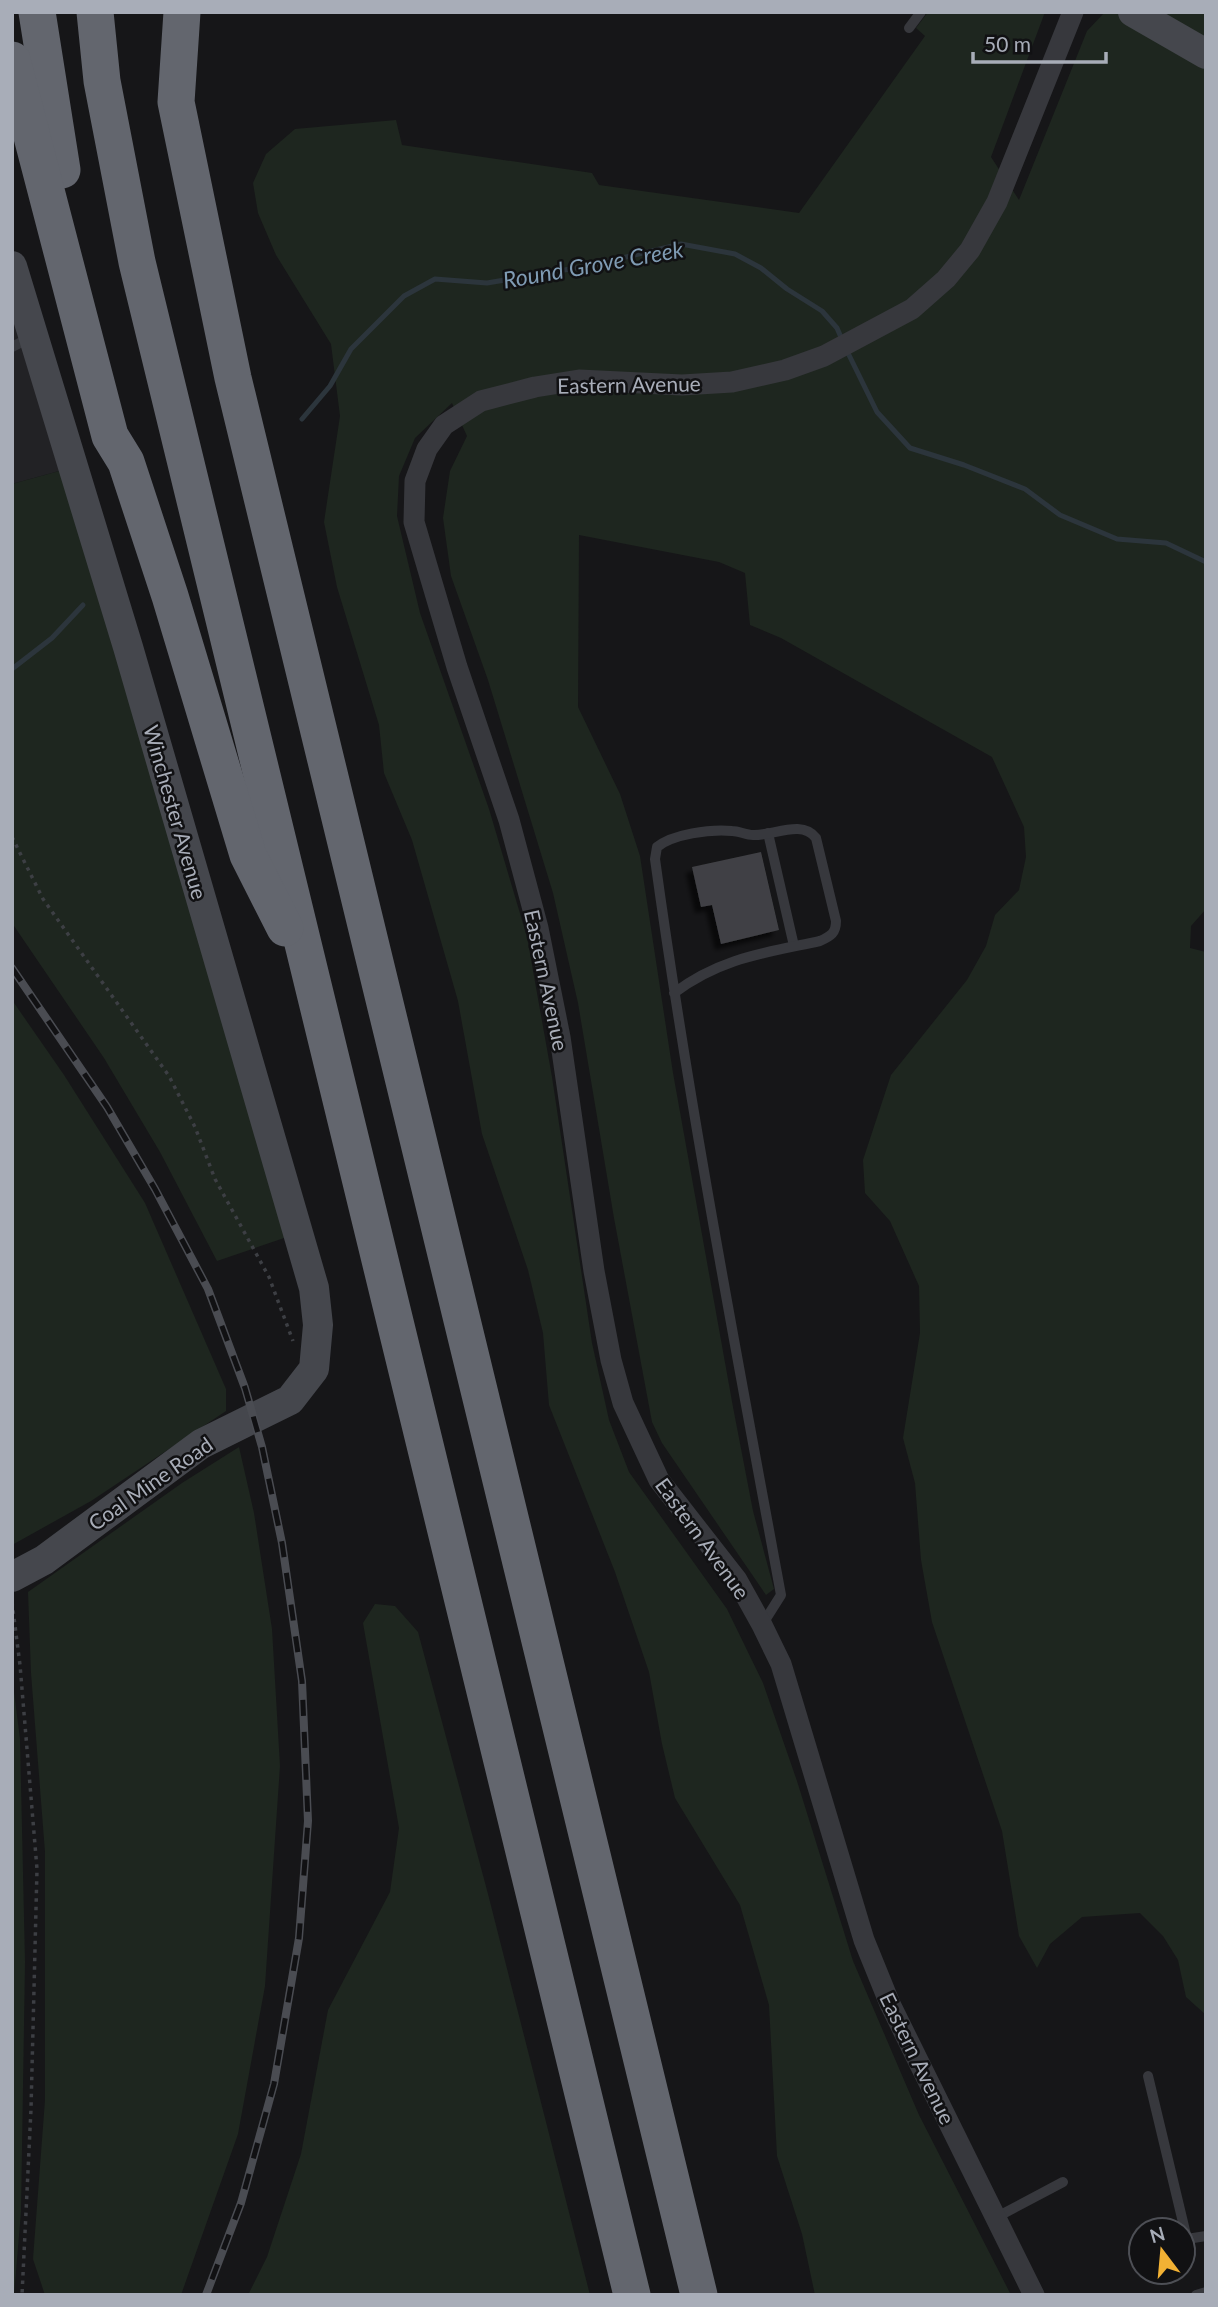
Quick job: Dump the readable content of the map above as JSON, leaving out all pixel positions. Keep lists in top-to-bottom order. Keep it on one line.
{"streets":{"street":["Eastern Avenue","Winchester Avenue","Coal Mine Road"]},"crossings":[["Winchester Avenue","Coal Mine Road"]],"water":["Round Grove Creek"],"scale_bar":"50 m","north":"top"}
